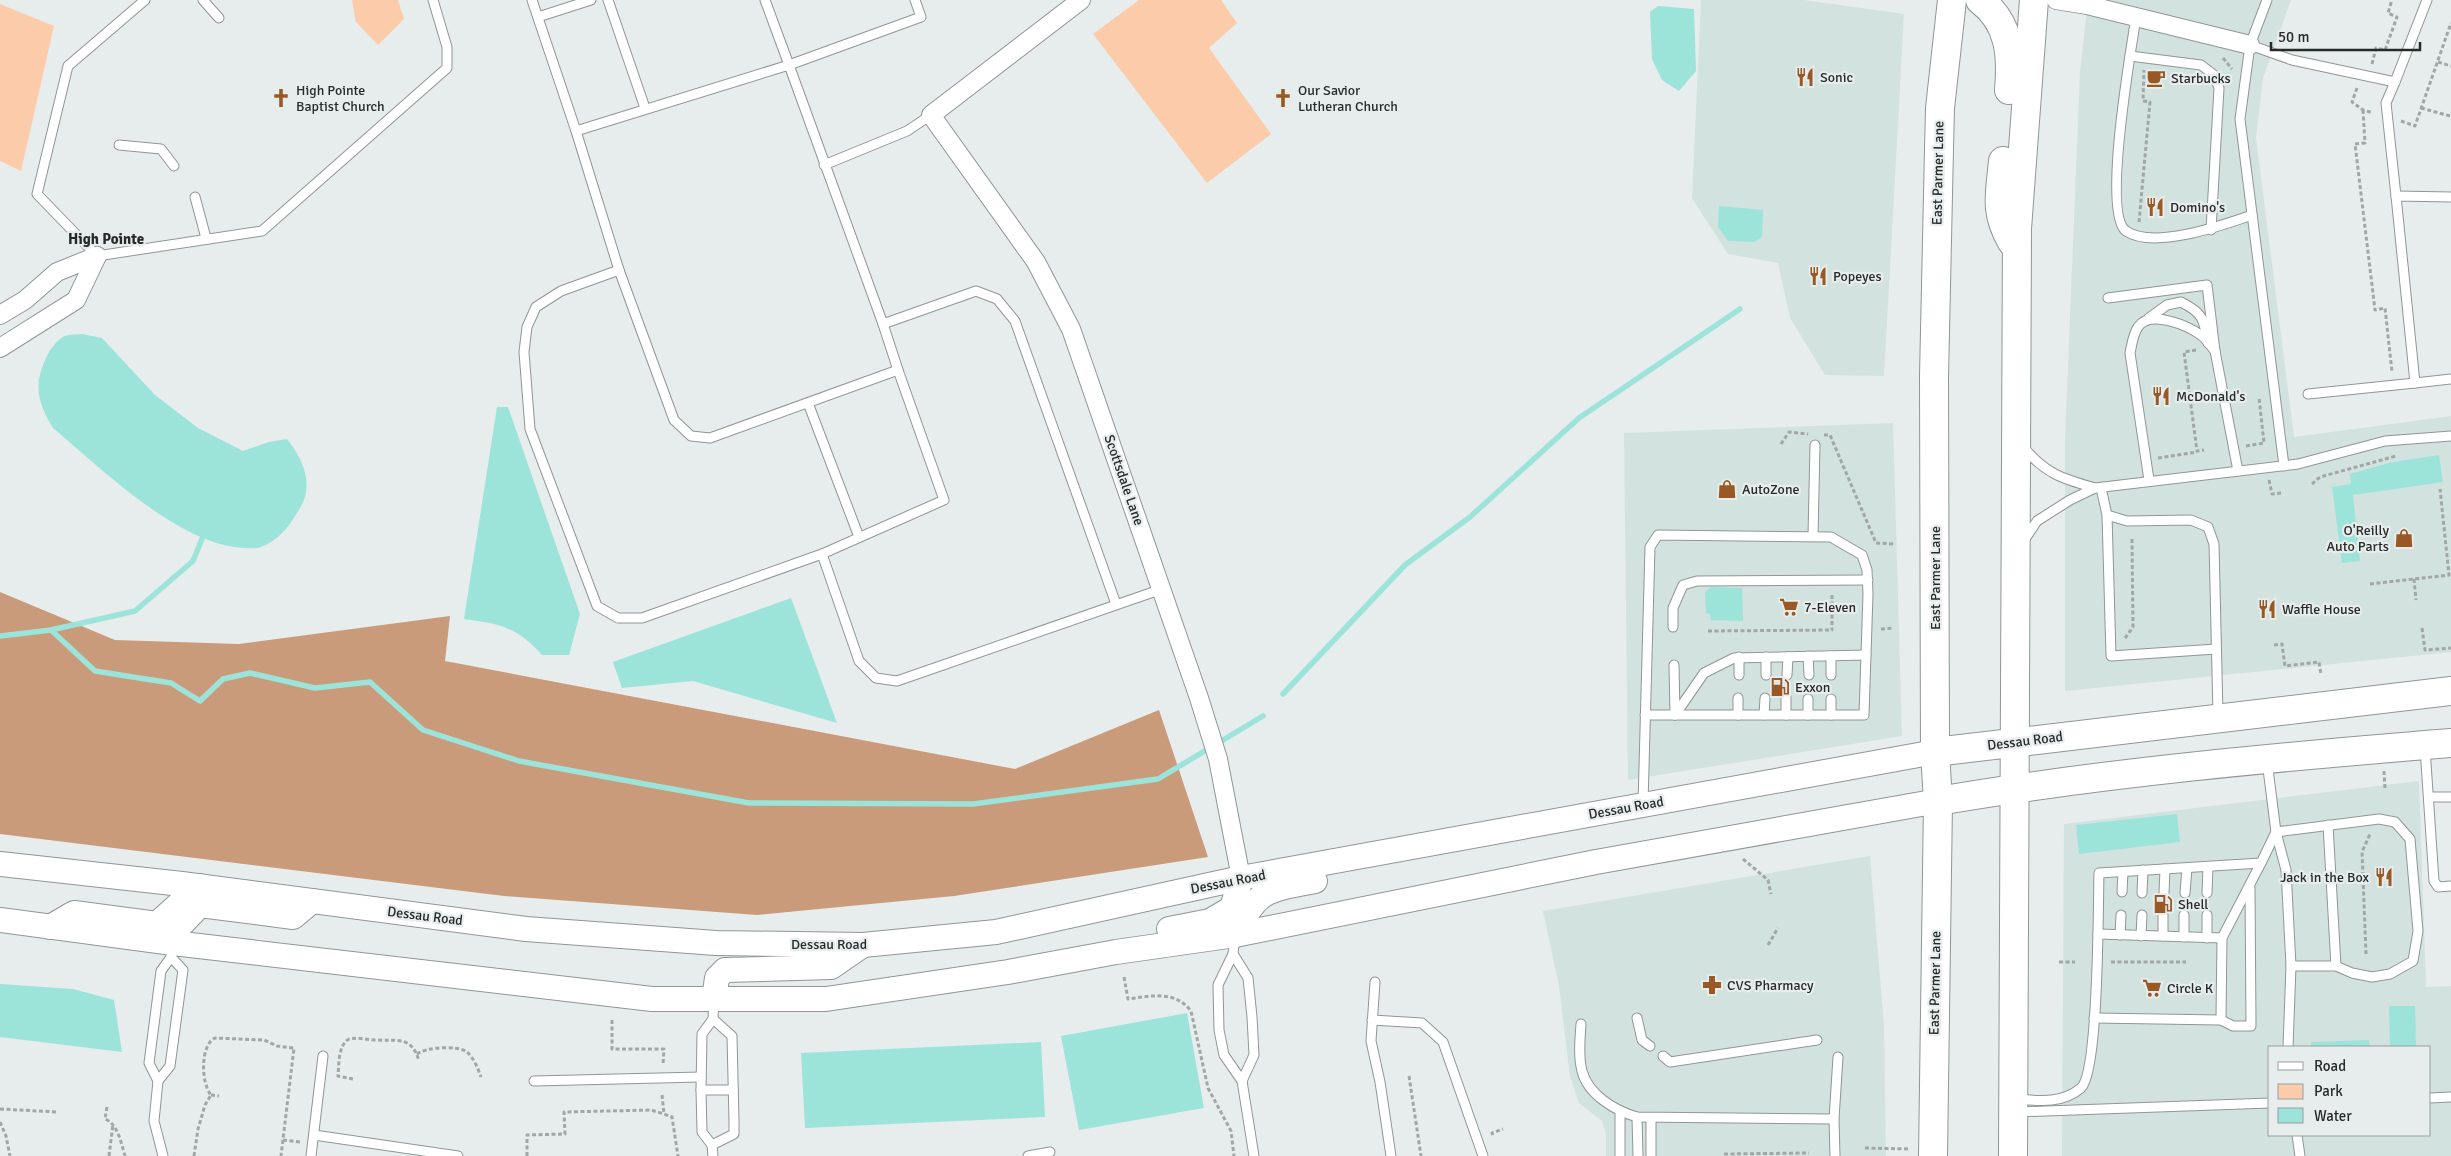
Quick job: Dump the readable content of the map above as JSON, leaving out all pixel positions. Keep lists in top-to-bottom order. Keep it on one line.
{"streets":{"main road":["East Parmer Lane","Dessau Road"],"street":["Scottsdale Lane"]},"crossings":[["East Parmer Lane","Dessau Road"],["Scottsdale Lane","Dessau Road"]],"districts":["High Pointe"],"places":{"restaurant":["Sonic","Domino's","Popeyes","McDonald's","Waffle House","Jack in the Box"],"cafe":["Starbucks"],"church":["High Pointe Baptist Church","Our Savior Lutheran Church"],"shop":["AutoZone","O'Reilly Auto Parts"],"supermarket":["7-Eleven","Circle K"],"fuel station":["Exxon","Shell"],"pharmacy":["CVS Pharmacy"]},"legend":["Road","Park","Water"],"scale_bar":"50 m"}
